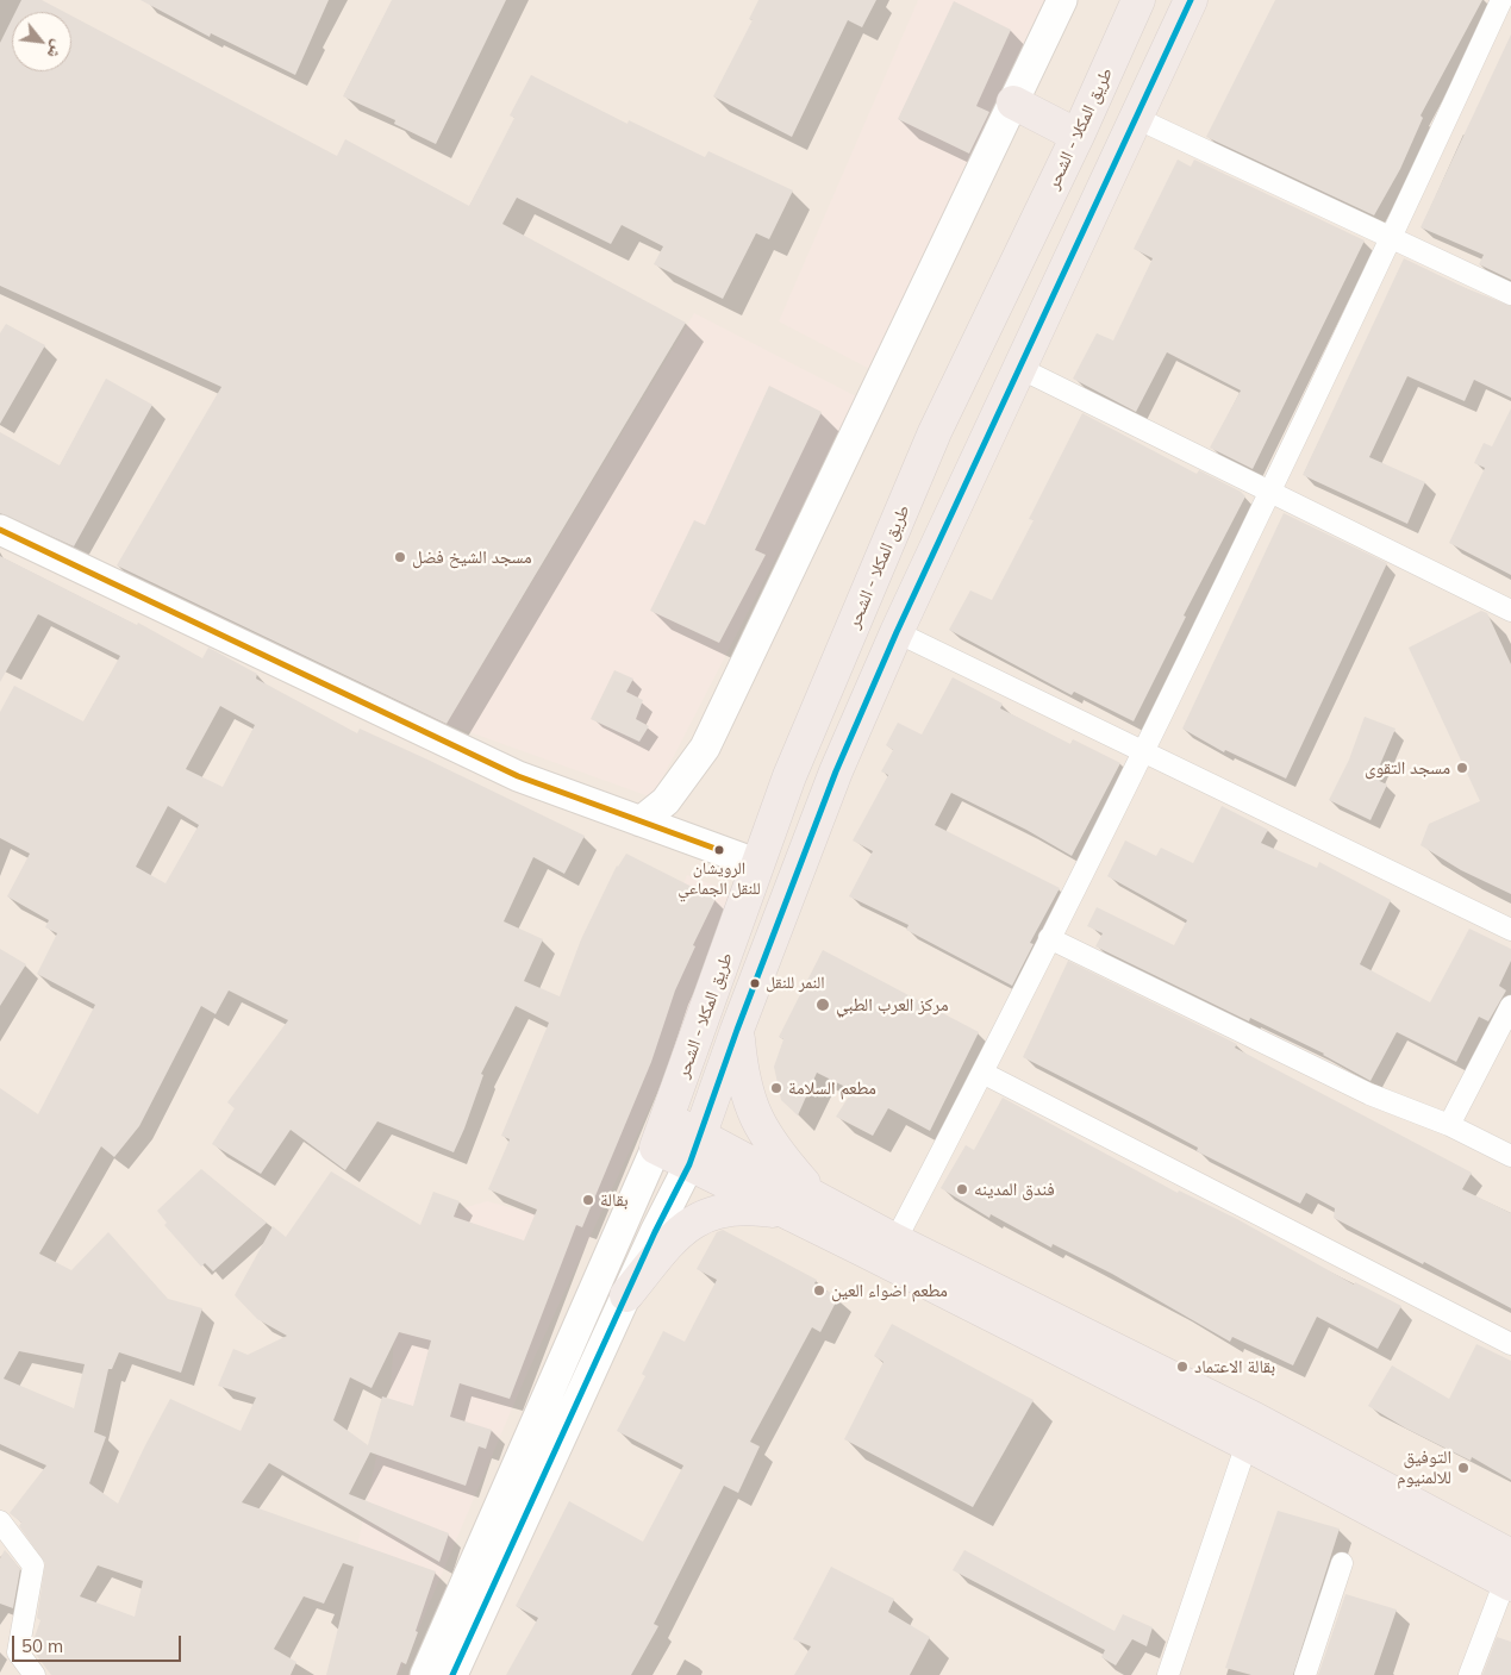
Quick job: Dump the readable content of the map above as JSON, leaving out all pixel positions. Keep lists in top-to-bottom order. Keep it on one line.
{"streets":{"highway":["طريق المكلا - الشحر"]},"places":["مسجد الشيخ فضل","مسجد التقوى","الرويشان للنقل الجماعي","النمر للنقل","مركز العرب الطبي","مطعم السلامة","فندق المدينه","بقالة","مطعم اضواء العين","بقالة الاعتماد","التوفيق للالمنيوم"],"scale_bar":"50 m","north":"bottom right"}
